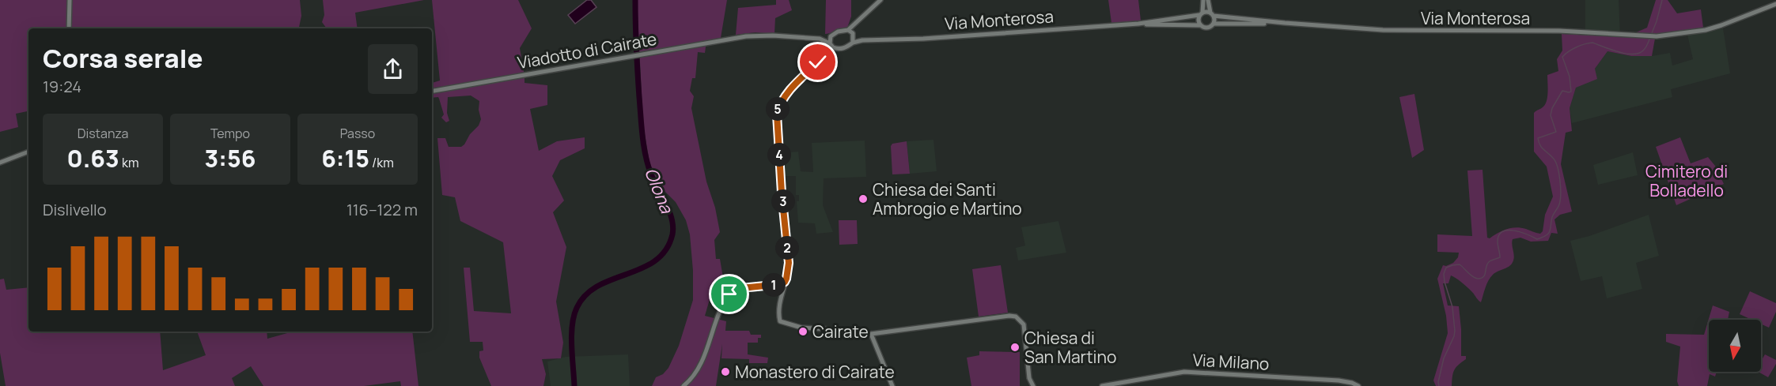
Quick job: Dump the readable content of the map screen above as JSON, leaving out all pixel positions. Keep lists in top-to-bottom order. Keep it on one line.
{"streets":{"main road":["Via Monterosa","Viadotto di Cairate","Via Milano"]},"water":["Olona"],"parks":["Cimitero di Bolladello"],"places":["Chiesa dei Santi Ambrogio e Martino","Cairate","Chiesa di San Martino","Monastero di Cairate"],"north":"bottom","page":{"heading":["Corsa serale","19:24"],"pins":["5","4","3","2","1"],"stats":[["Distanza","0.63 km"],["Tempo","3:56"],["Passo","6:15 /km"]],"chart":["Dislivello","116–122 m"]}}
